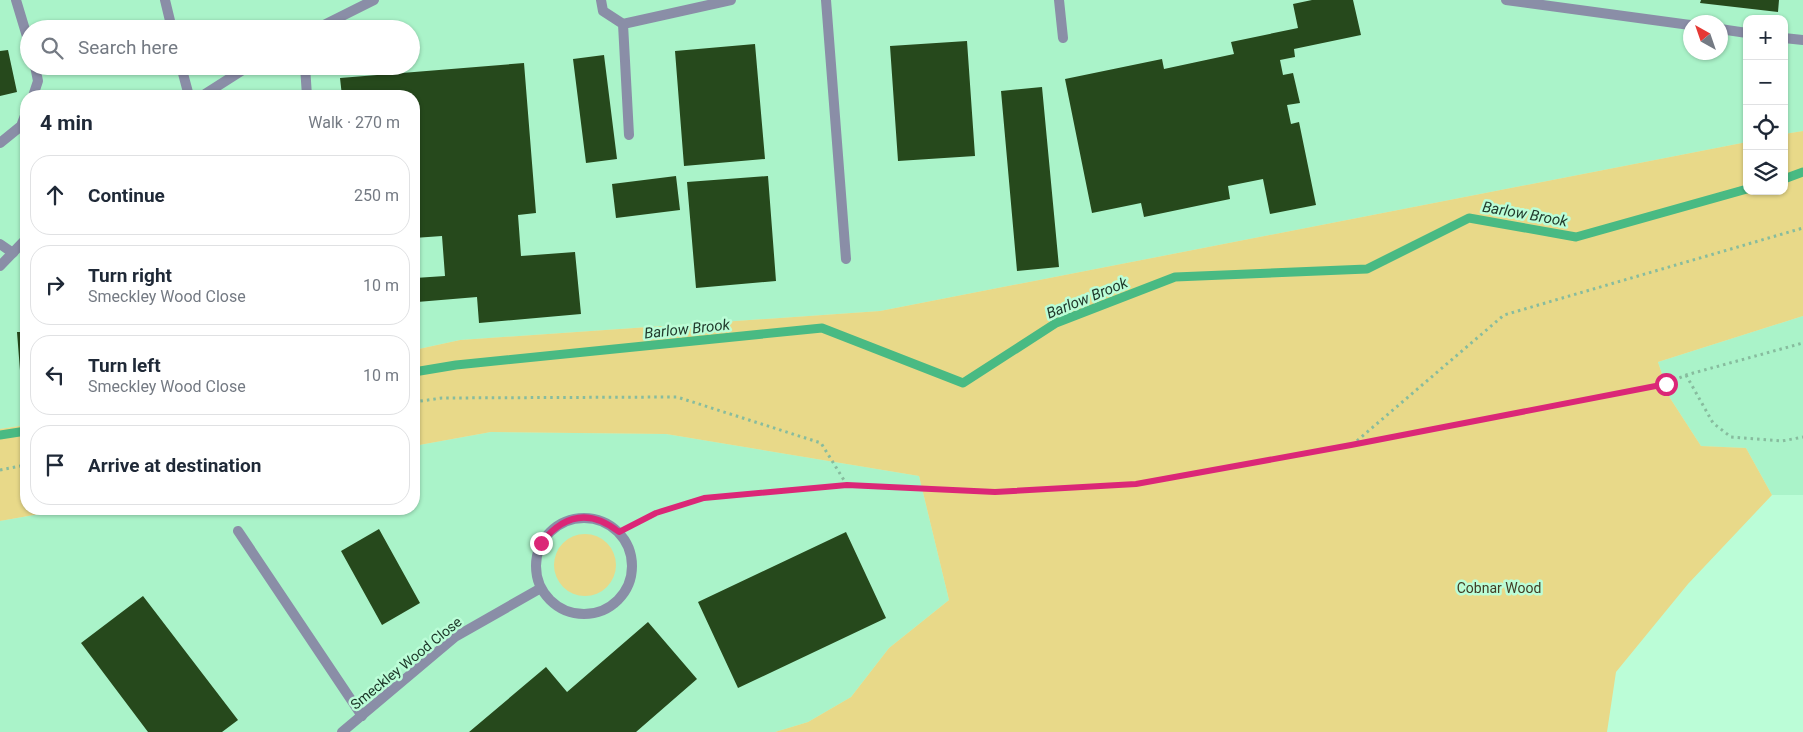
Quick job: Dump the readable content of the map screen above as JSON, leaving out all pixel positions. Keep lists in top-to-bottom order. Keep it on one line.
{"streets":{"street":["Smeckley Wood Close"]},"water":["Barlow Brook"],"parks":["Cobnar Wood"],"north":"top left","page":{"map_buttons":["+","−"],"search":"Search here","heading":["4 min","Walk · 270 m"],"list":[["Continue","250 m"],["Turn right","Smeckley Wood Close","10 m"],["Turn left","Smeckley Wood Close","10 m"],"Arrive at destination"]}}
